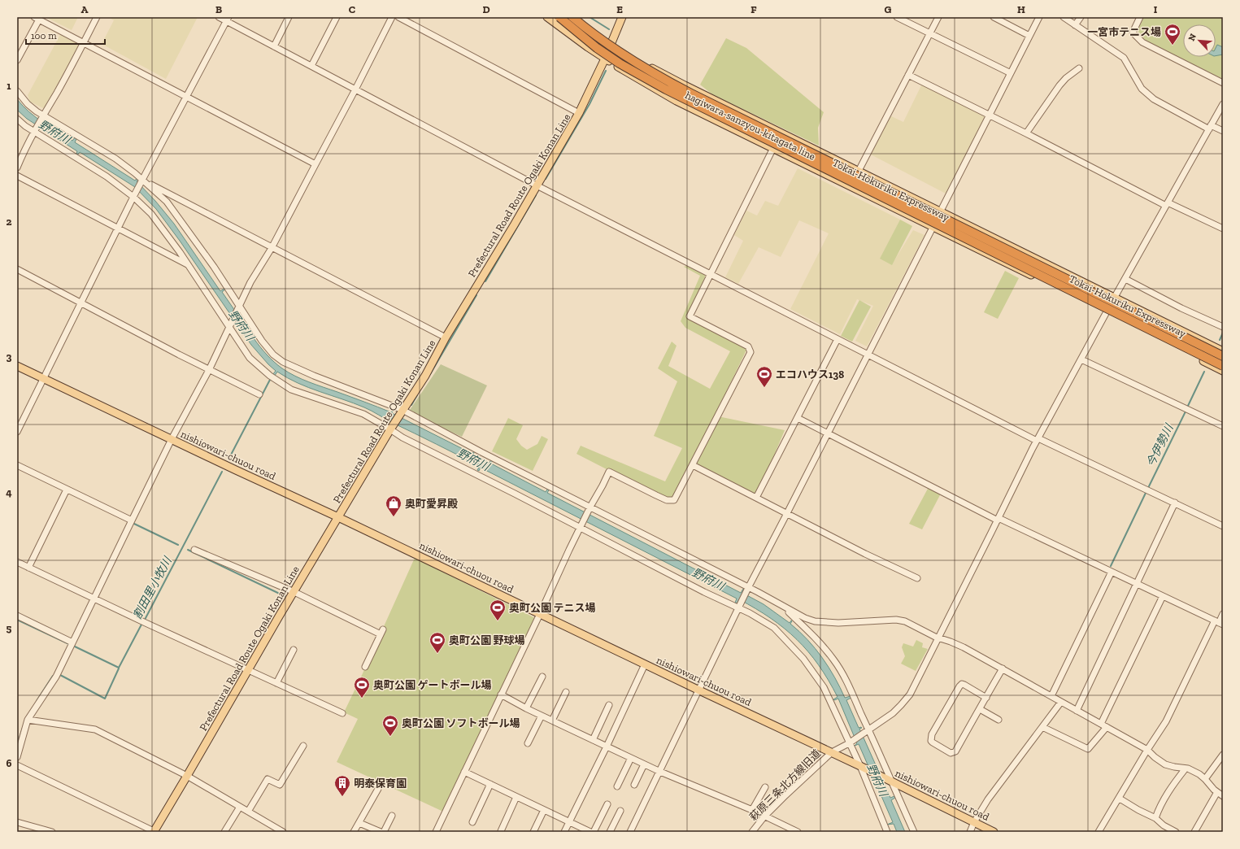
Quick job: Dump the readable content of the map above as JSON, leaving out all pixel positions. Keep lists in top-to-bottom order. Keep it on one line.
{"streets":{"highway":["Tokai-Hokuriku Expressway"],"main road":["hagiwara-sanzyou-kitagata line","Prefectural Road Route Ogaki Konan Line","nishiowari-chuou road"],"street":["萩原三条北方線旧道"]},"crossings":[["hagiwara-sanzyou-kitagata line","Tokai-Hokuriku Expressway"],["hagiwara-sanzyou-kitagata line","Prefectural Road Route Ogaki Konan Line"],["hagiwara-sanzyou-kitagata line","萩原三条北方線旧道"],["Prefectural Road Route Ogaki Konan Line","nishiowari-chuou road"],["nishiowari-chuou road","萩原三条北方線旧道"]],"water":["野府川","今伊勢川","割田里小牧川"],"places":{"sports":["一宮市テニス場","エコハウス138","奥町公園 テニス場","奥町公園 野球場","奥町公園 ゲートボール場","奥町公園 ソフトボール場"],"shop":["奥町愛昇殿"],"building":["明泰保育園"]},"scale_bar":"100 m","north":"top left","grid":{"columns":["A","B","C","D","E","F","G","H","I"],"rows":["1","2","3","4","5","6"]}}
